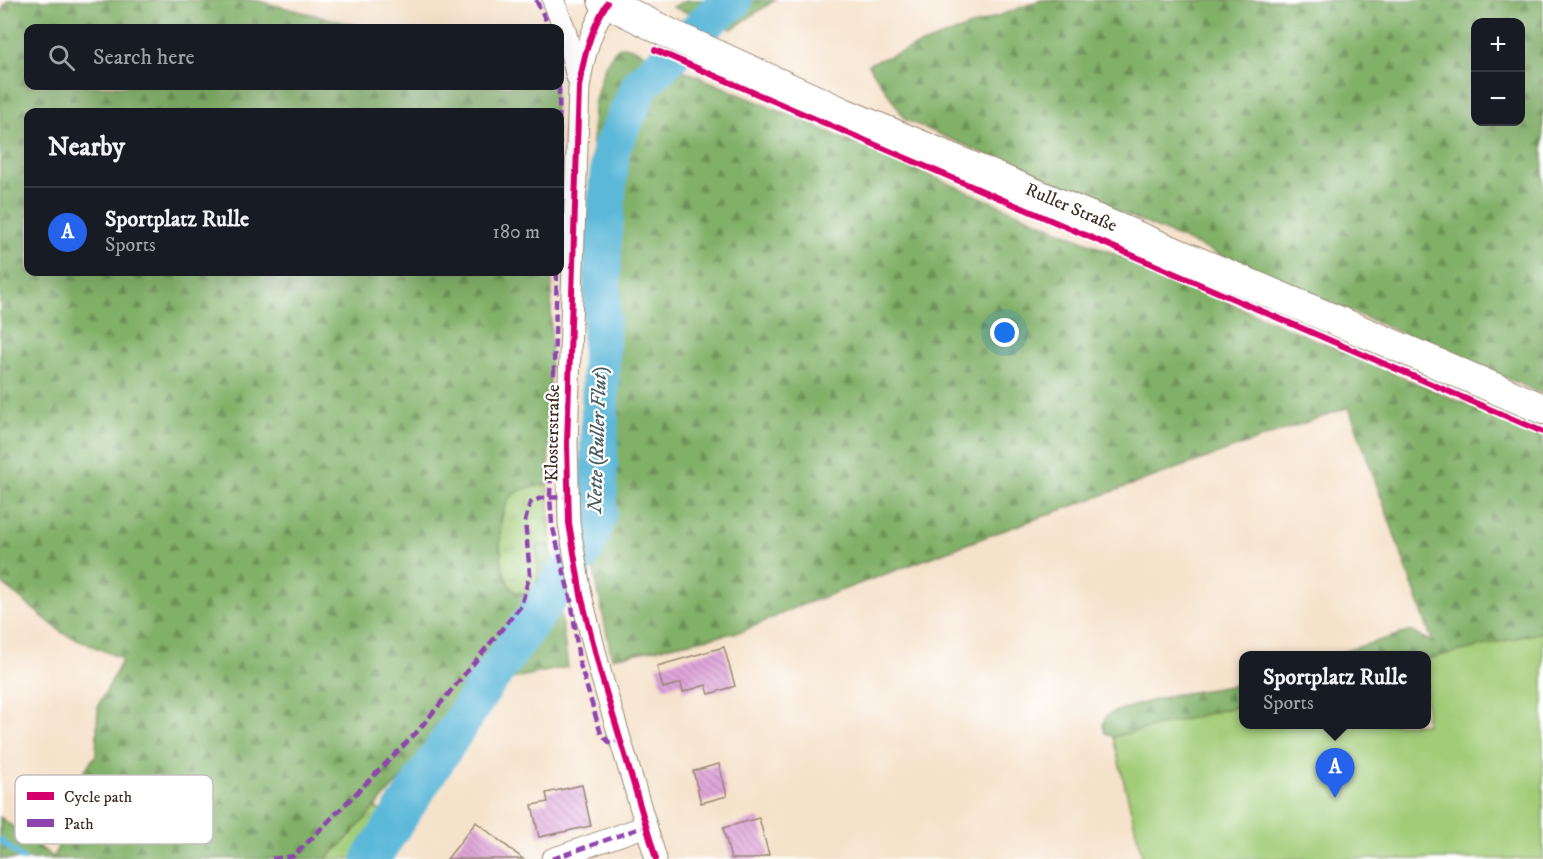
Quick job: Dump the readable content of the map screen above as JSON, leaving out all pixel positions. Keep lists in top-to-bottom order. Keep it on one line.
{"streets":{"main road":["Ruller Straße"],"street":["Klosterstraße"]},"crossings":[["Ruller Straße","Klosterstraße"]],"water":["Nette (Ruller Flut)"],"legend":["Cycle path","Path"],"page":{"map_buttons":["+","−"],"search":"Search here","heading":"Nearby","list":[{"mark":"A","name":"Sportplatz Rulle","note":"Sports","value":"180 m"}],"popup":["Sportplatz Rulle","Sports"],"pins":"A"}}
